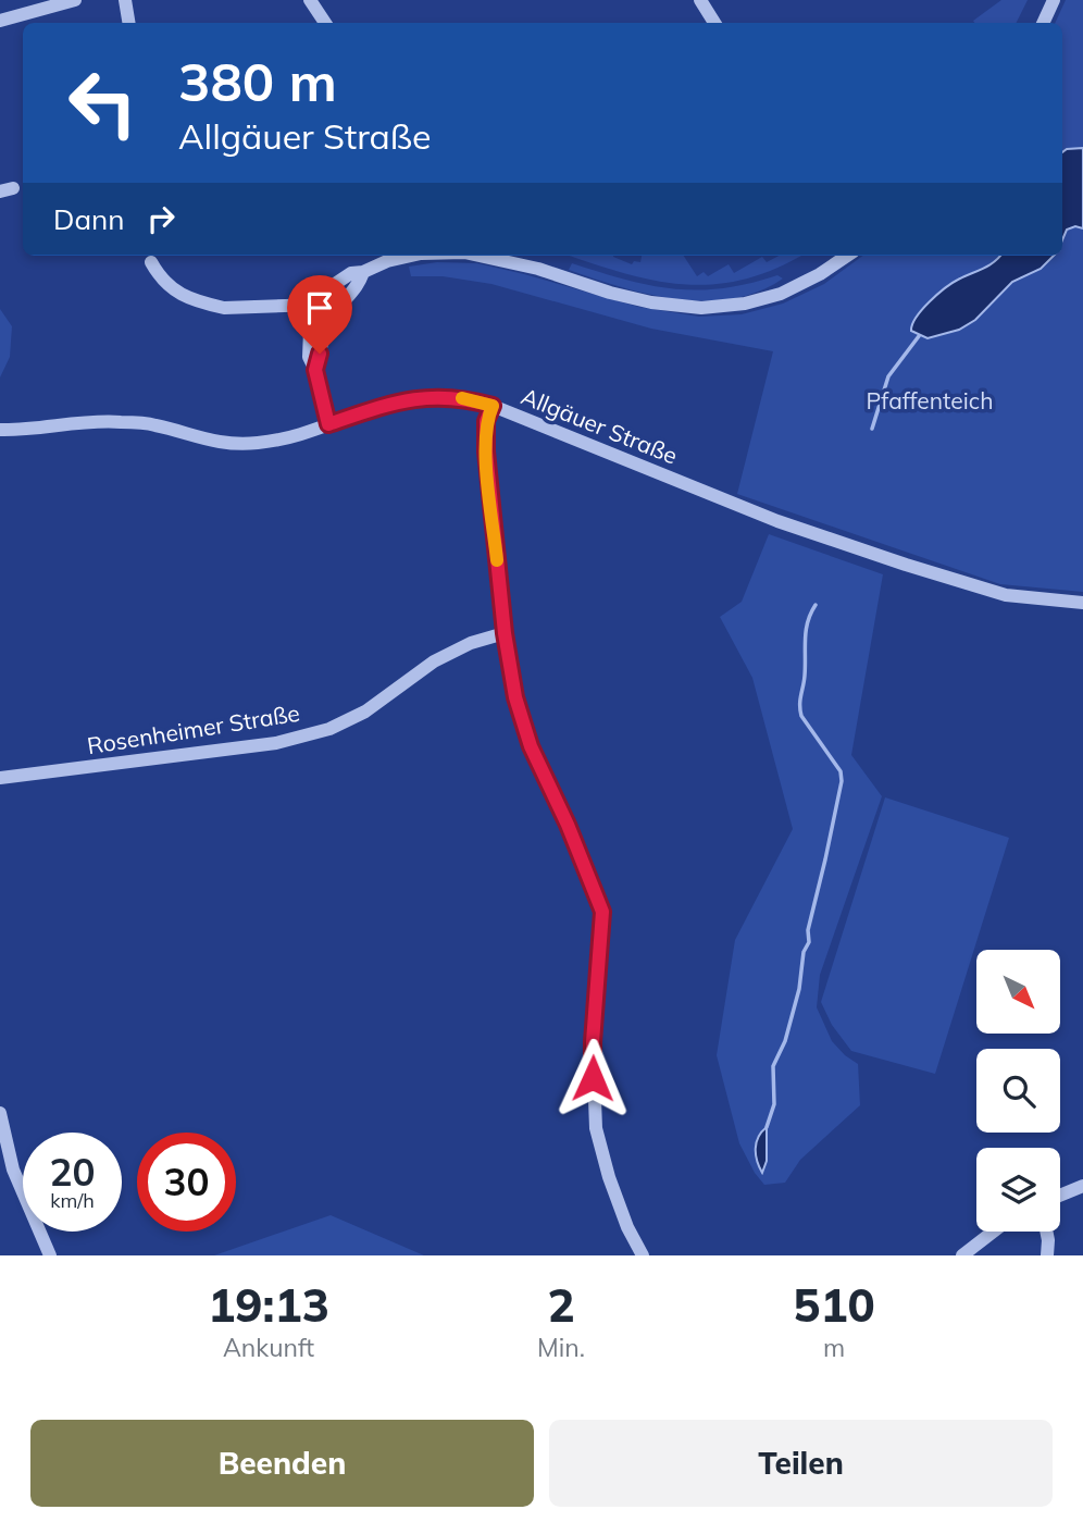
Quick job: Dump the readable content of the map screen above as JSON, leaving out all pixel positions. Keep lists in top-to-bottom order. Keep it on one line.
{"streets":{"street":["Allgäuer Straße","Rosenheimer Straße"]},"parks":["Pfaffenteich"],"north":"bottom right","page":{"turn":["380 m","Allgäuer Straße"],"then":"Dann","speed":"20 km/h","limit":"30","eta":["19:13","Ankunft","2","Min.","510","m"],"buttons":["Beenden","Teilen"]}}
